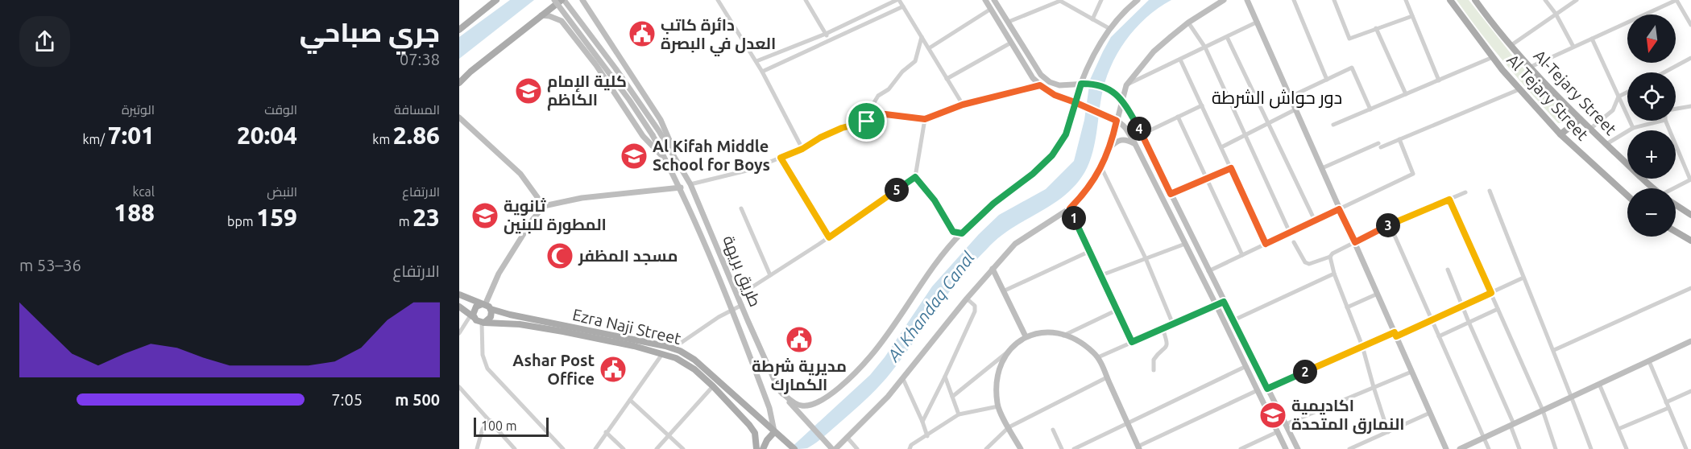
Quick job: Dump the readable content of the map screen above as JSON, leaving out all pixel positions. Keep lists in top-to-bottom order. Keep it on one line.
{"streets":{"main road":["Al-Tejary Street","Al Tejary Street","طريق بريهة","Ezra Naji Street"]},"crossings":[["طريق بريهة","Ezra Naji Street"]],"districts":["دور حواش الشرطة"],"water":["Al Khandaq Canal"],"places":{"public building":["دائرة كاتب العدل في البصرة","مديرية شرطة الكمارك","Ashar Post Office"],"school or university":["كلية الإمام الكاظم","Al Kifah Middle School for Boys","ثانوية المطورة للبنين","اكاديمية النمارق المتحدة"],"mosque":["مسجد المظفر"]},"scale_bar":"100 m","north":"bottom","page":{"heading":["جري صباحي","07:38"],"map_buttons":["+","−"],"stats":[["المسافة","2.86 km"],["الوقت","20:04"],["الوتيرة","7:01 /km"],["الارتفاع","23 m"],["النبض","159 bpm"],["kcal","188"]],"pins":["4","5","1","3","2"],"chart":["الارتفاع","36–53 m"],"list":[{"name":"500 m","note":"7:05"}],"scale":"100 m"}}
